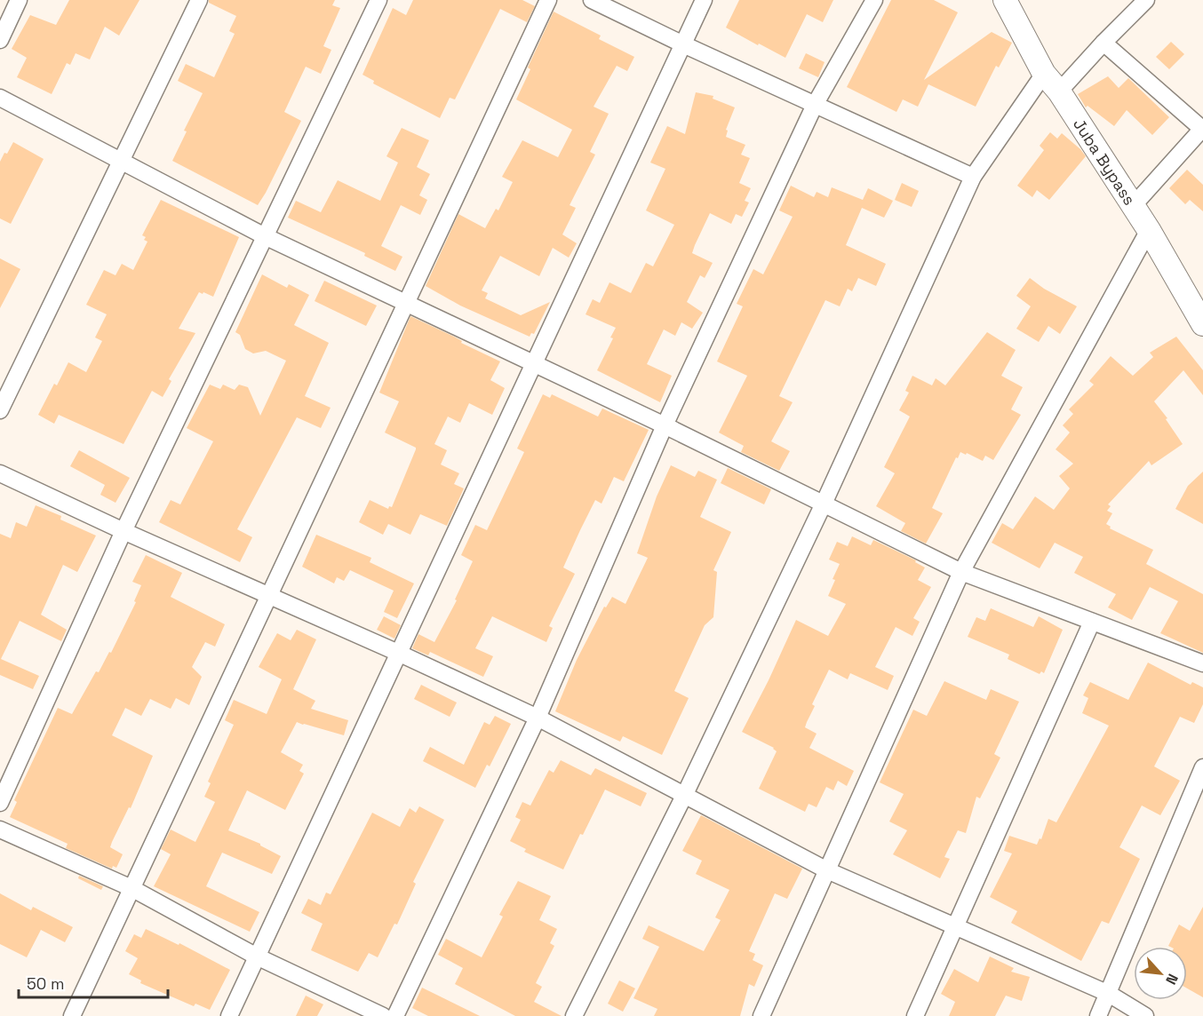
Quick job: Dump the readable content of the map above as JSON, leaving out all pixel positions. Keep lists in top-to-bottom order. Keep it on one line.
{"streets":{"main road":["Juba Bypass"]},"scale_bar":"50 m","north":"bottom right"}
